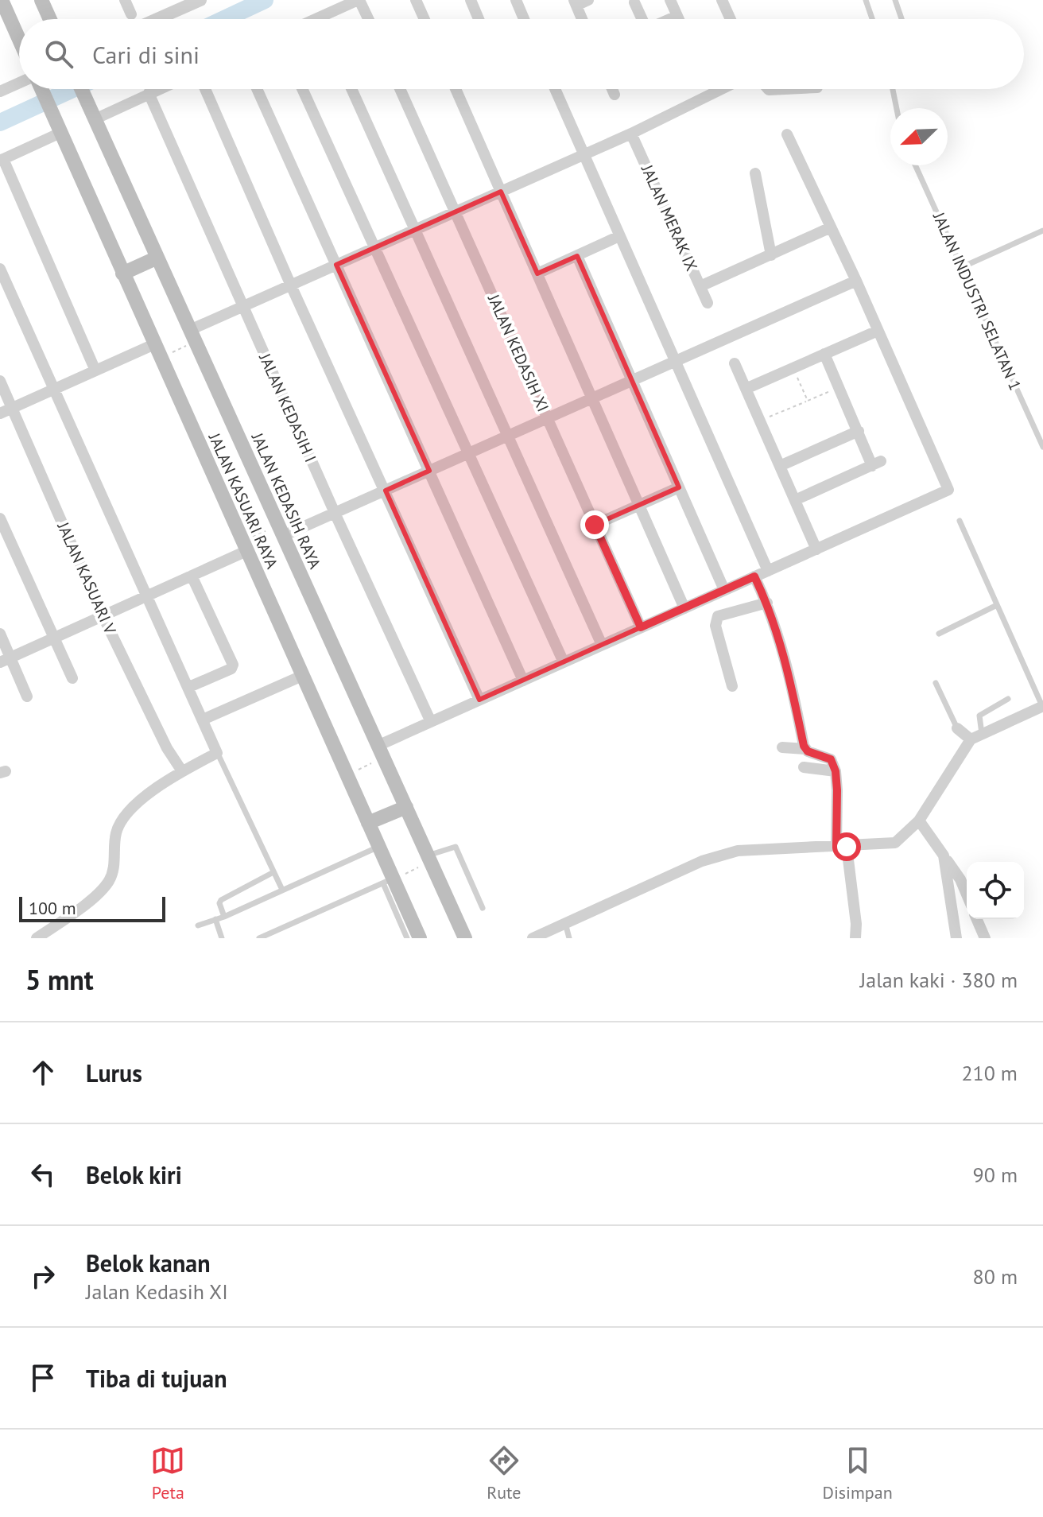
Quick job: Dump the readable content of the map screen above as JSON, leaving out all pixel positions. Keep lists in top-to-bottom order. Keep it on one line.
{"streets":{"main road":["JALAN KASUARI RAYA","JALAN KEDASIH RAYA"],"street":["JALAN MERAK IX","JALAN KEDASIH XI","JALAN KEDASIH I","JALAN KASUARI V"],"lane":["JALAN INDUSTRI SELATAN 1"]},"scale_bar":"100 m","north":"bottom left","page":{"search":"Cari di sini","scale":"100 m","heading":["5 mnt","Jalan kaki · 380 m"],"list":[["Lurus","210 m"],["Belok kiri","90 m"],["Belok kanan","Jalan Kedasih XI","80 m"],"Tiba di tujuan"],"nav":["Peta","Rute","Disimpan"]}}
